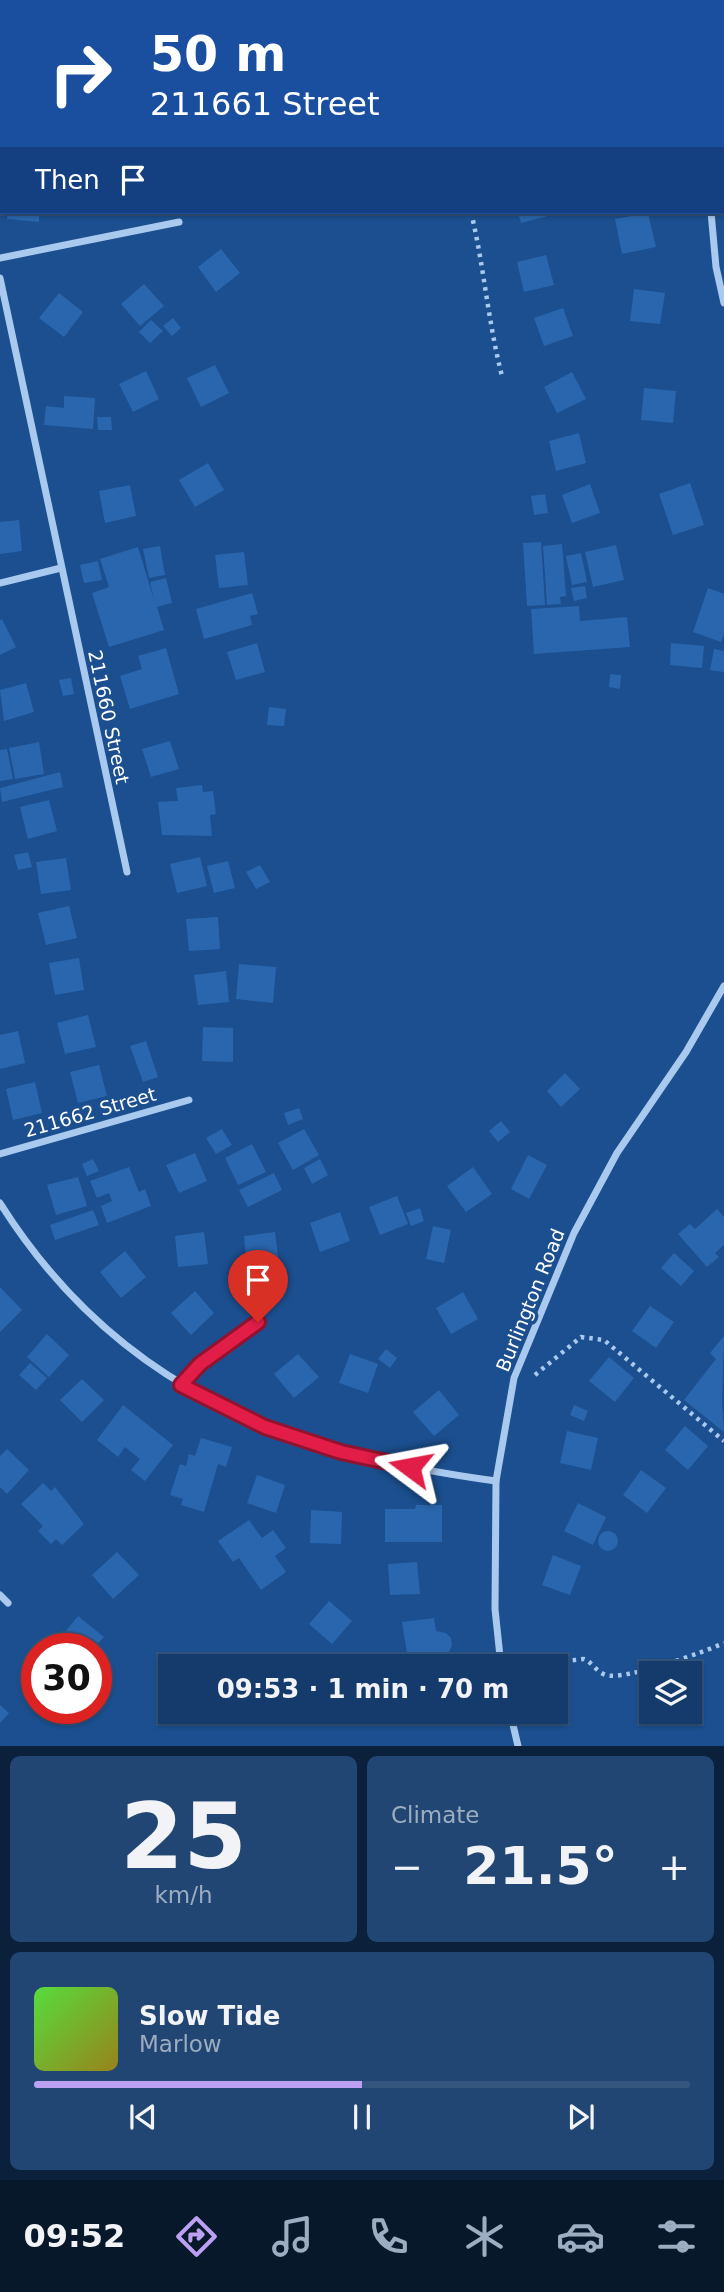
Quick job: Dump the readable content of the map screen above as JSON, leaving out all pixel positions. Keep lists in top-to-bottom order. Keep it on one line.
{"streets":{"street":["211660 Street","211662 Street","Burlington Road"]},"page":{"turn":["50 m","211661 Street"],"then":"Then","limit":"30","trip":"09:53 · 1 min · 70 m","tile":[["25","km/h"],"Climate"],"heat":["−","21.5°","+"],"song":["Slow Tide","Marlow"],"tabs":"09:52"}}
